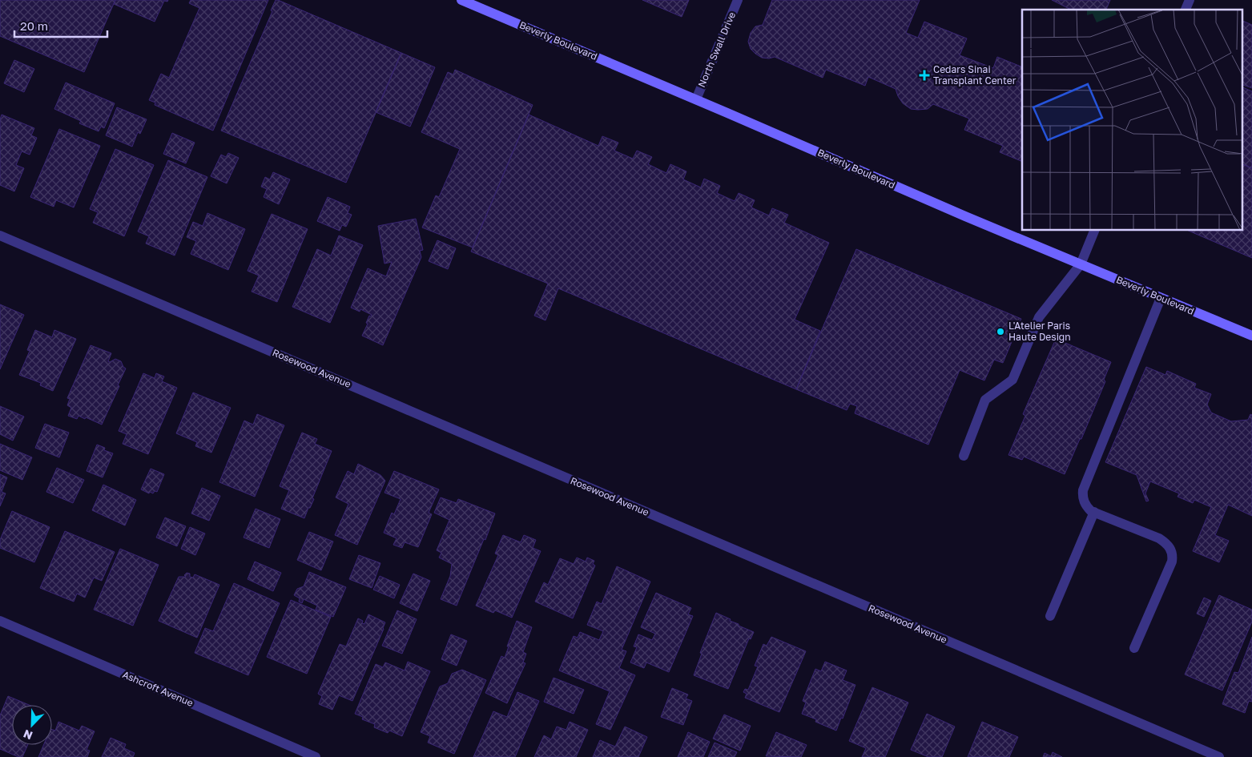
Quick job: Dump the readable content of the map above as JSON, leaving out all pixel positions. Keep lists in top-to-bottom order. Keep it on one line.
{"streets":{"main road":["Beverly Boulevard"],"street":["North Swall Drive","Rosewood Avenue","Ashcroft Avenue"]},"crossings":[["Beverly Boulevard","North Swall Drive"]],"places":{"health":["Cedars Sinai Transplant Center"],"other":["L'Atelier Paris Haute Design"]},"scale_bar":"20 m","north":"bottom left"}
